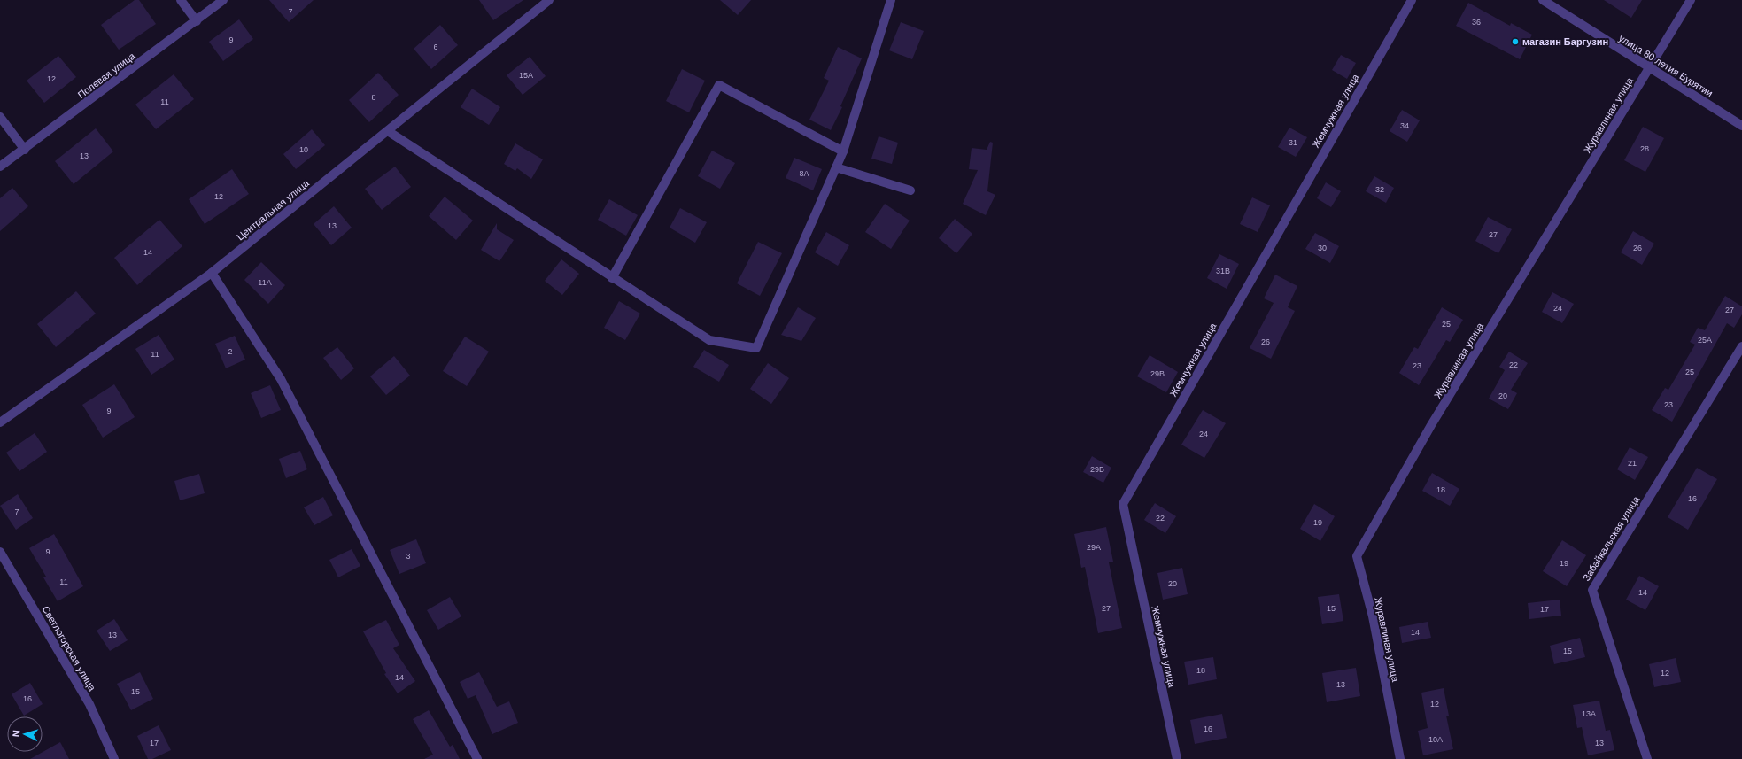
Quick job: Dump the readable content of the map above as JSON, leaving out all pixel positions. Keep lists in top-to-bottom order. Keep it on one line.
{"streets":{"street":["улица 80 летия Бурятии","Полевая улица","Жемчужная улица","Журавлиная улица","Центральная улица","Забайкальская улица","Светлогорская улица"]},"crossings":[["улица 80 летия Бурятии","Журавлиная улица"]],"places":["магазин Баргузин"],"house_numbers":["7","36","9","6","15А","12","8","11","34","31","28","10","13","8А","32","12","13","27","30","26","14","31В","11А","24","27","25","25А","26","2","11","22","23","25","29В","20","23","9","24","21","29Б","18","16","7","22","19","29А","9","3","19","11","20","14","27","15","17","14","13","15","18","12","14","13","15","16","12","13А","16","10А","17","13"],"north":"left"}
